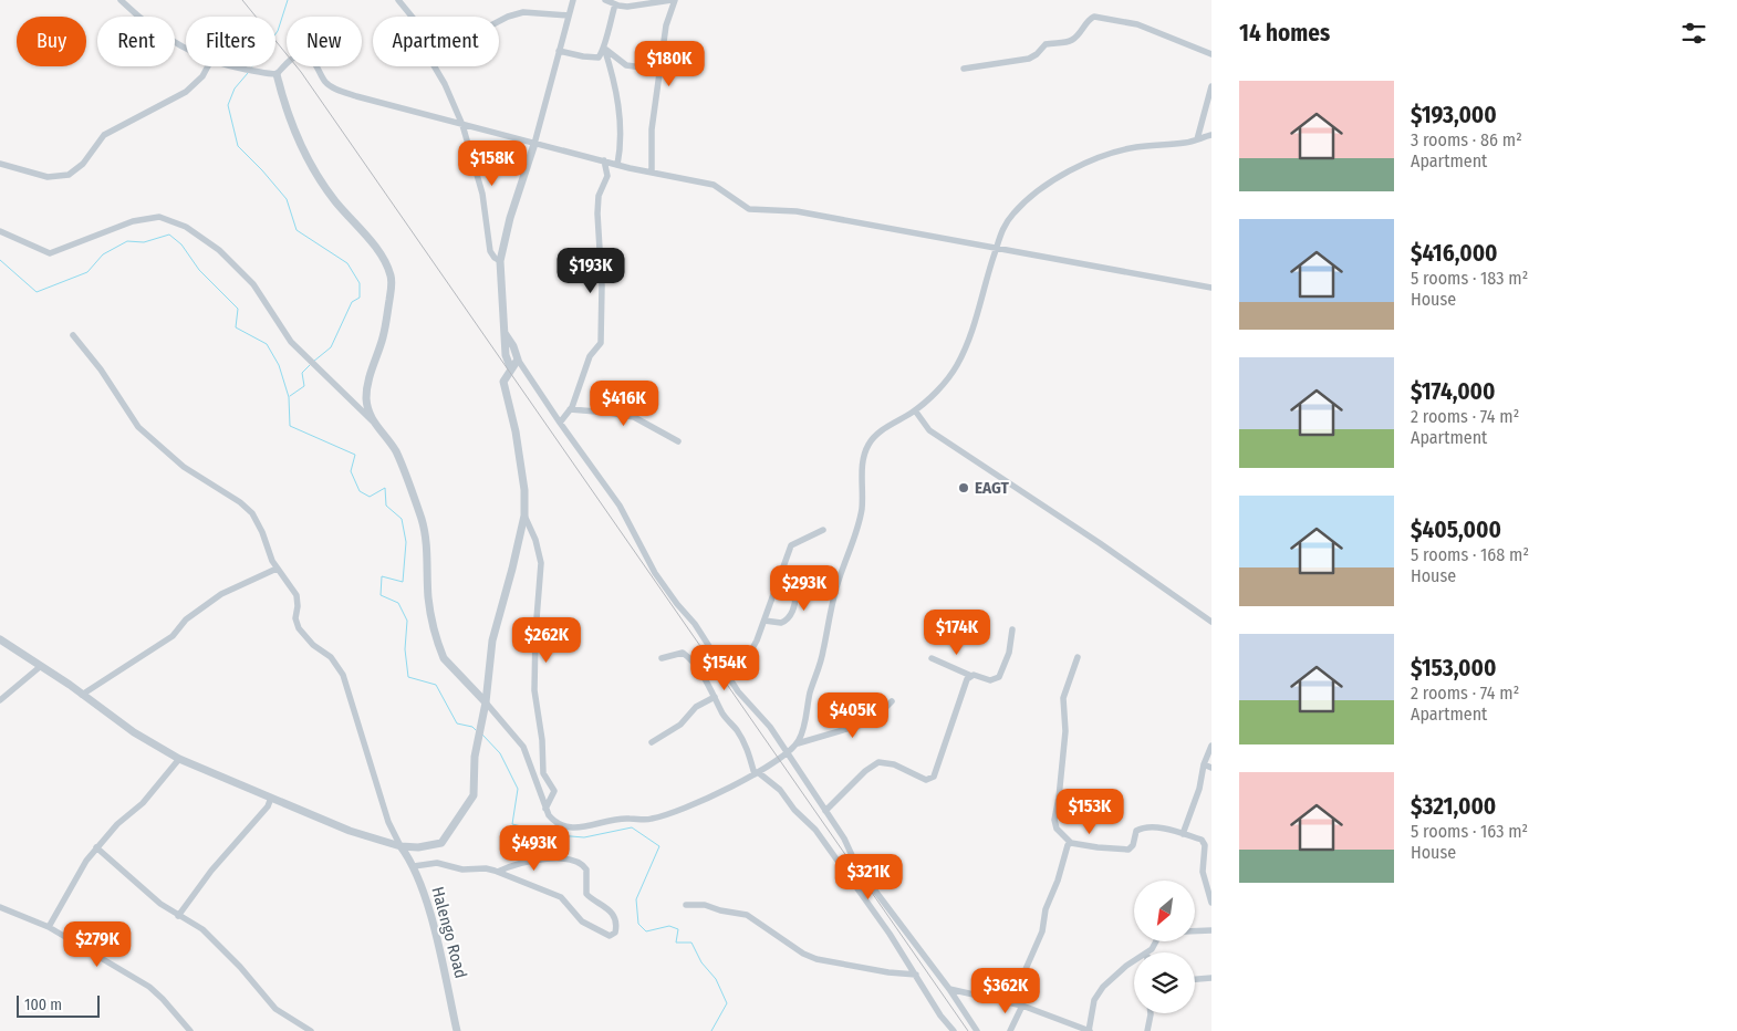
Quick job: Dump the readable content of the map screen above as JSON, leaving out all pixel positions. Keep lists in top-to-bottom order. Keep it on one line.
{"streets":{"street":["Halengo Road"]},"places":["EAGT"],"scale_bar":"100 m","north":"bottom left","page":{"heading":"14 homes","chip":["Buy","Rent","Filters","New","Apartment"],"price":["$180K","$158K","$193K","$416K","$293K","$174K","$262K","$154K","$405K","$153K","$493K","$321K","$279K","$362K"],"list":[{"name":"$193,000","note":"3 rooms · 86 m² · Apartment"},{"name":"$416,000","note":"5 rooms · 183 m² · House"},{"name":"$174,000","note":"2 rooms · 74 m² · Apartment"},{"name":"$405,000","note":"5 rooms · 168 m² · House"},{"name":"$153,000","note":"2 rooms · 74 m² · Apartment"},{"name":"$321,000","note":"5 rooms · 163 m² · House"}],"scale":"100 m"}}
